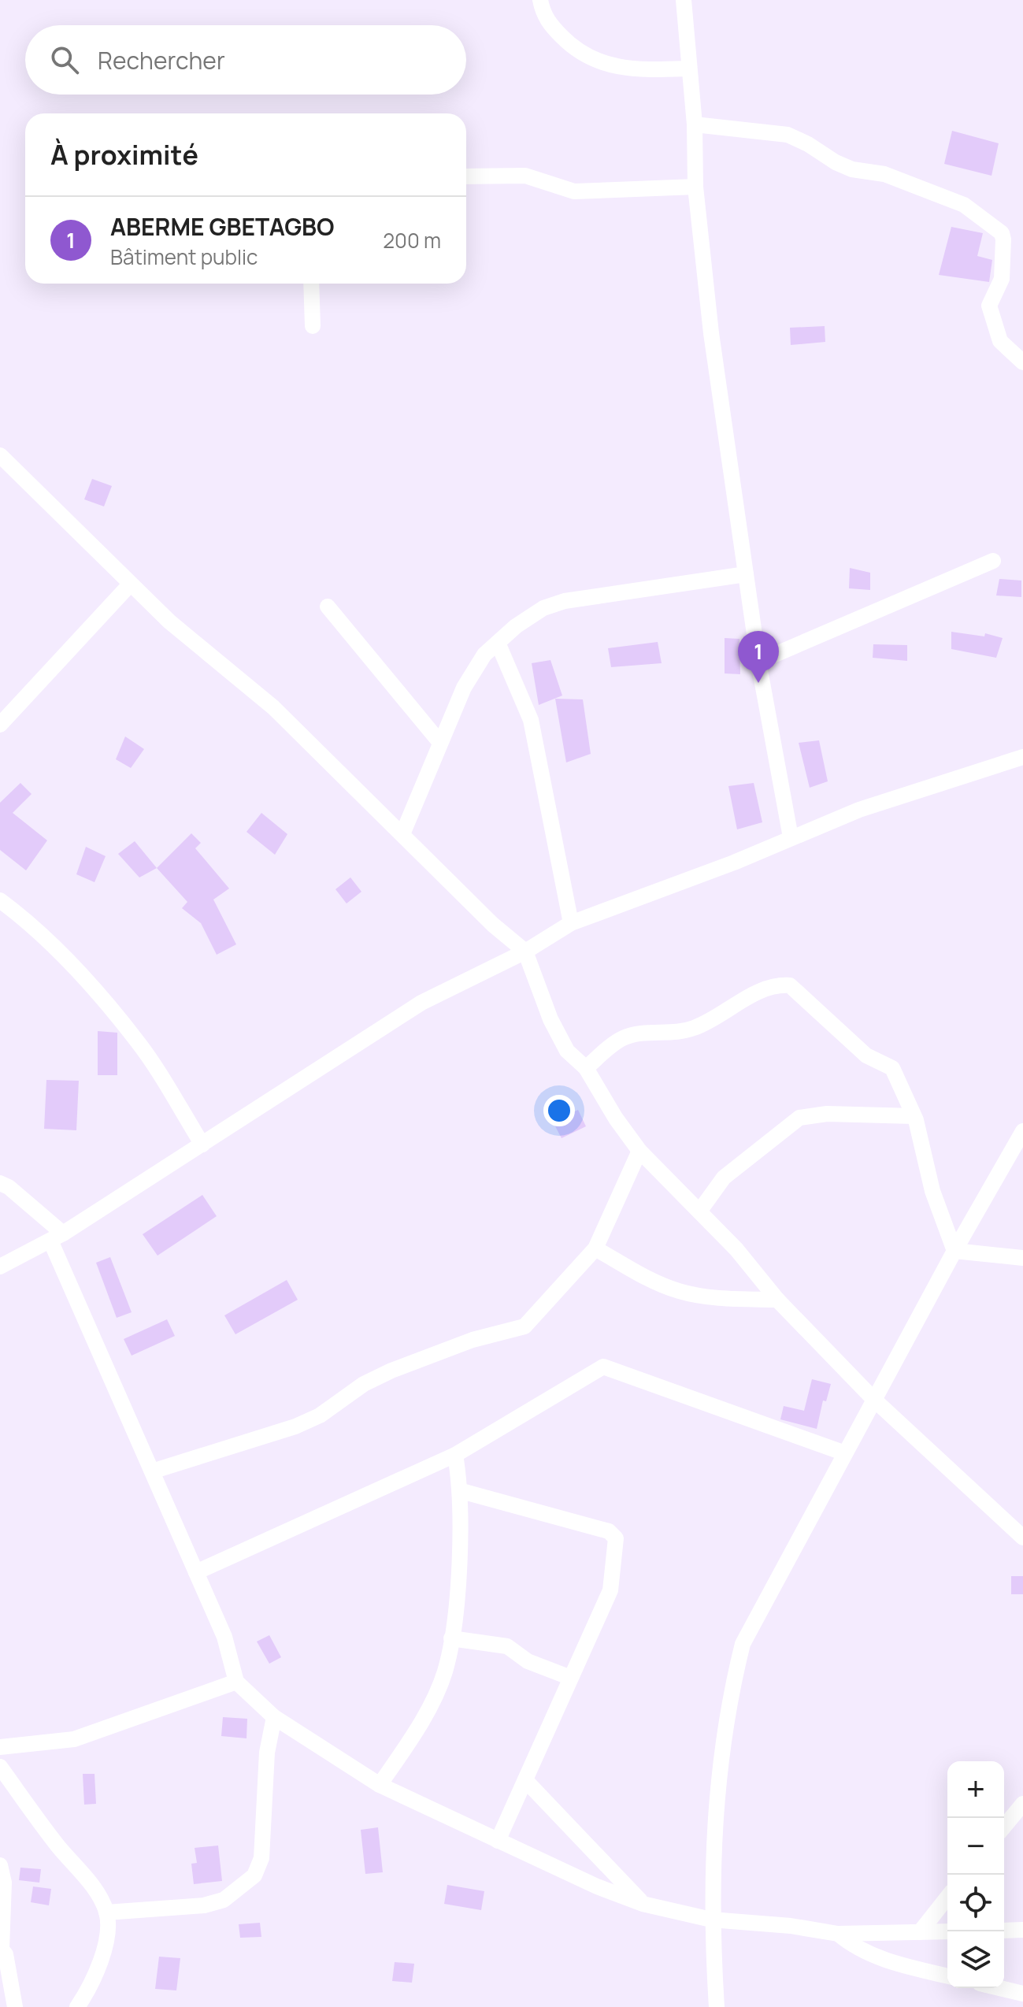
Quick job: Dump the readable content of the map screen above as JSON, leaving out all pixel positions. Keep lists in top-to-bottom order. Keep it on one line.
{"page":{"search":"Rechercher","heading":"À proximité","list":[{"mark":"1","name":"ABERME GBETAGBO","note":"Bâtiment public","value":"200 m"}],"pins":"1","map_buttons":["+","−"]}}
